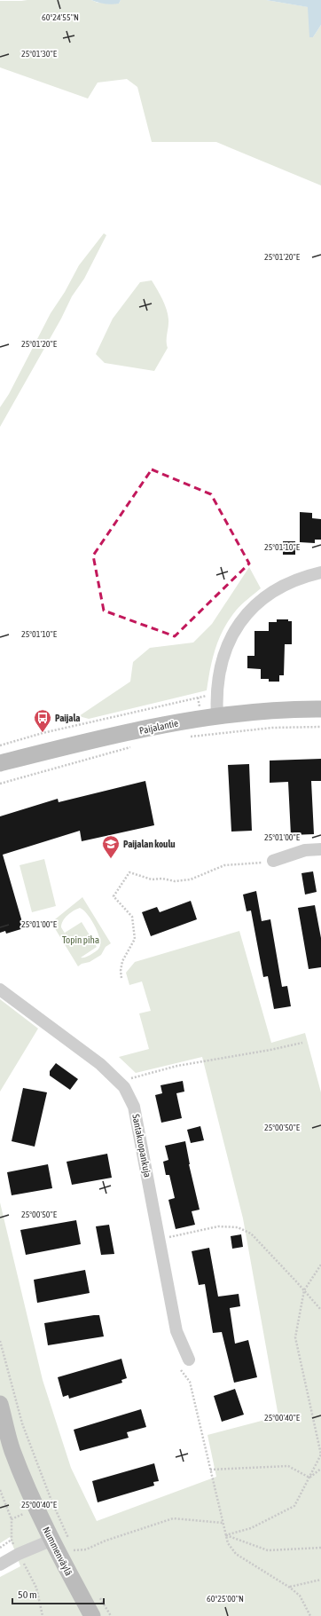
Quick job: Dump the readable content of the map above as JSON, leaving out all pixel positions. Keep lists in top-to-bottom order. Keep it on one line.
{"streets":{"street":["Paijalantie","Santakuopankuja","Nummenväylä"]},"parks":["Topin piha"],"places":{"bus stop":["Paijala"],"school or university":["Paijalan koulu"]},"scale_bar":"50 m","coordinates":["60°24'55\"N","25°01'30\"E","25°01'20\"E","25°01'10\"E","25°01'00\"E","25°00'50\"E","25°00'40\"E","60°25'00\"N"]}
